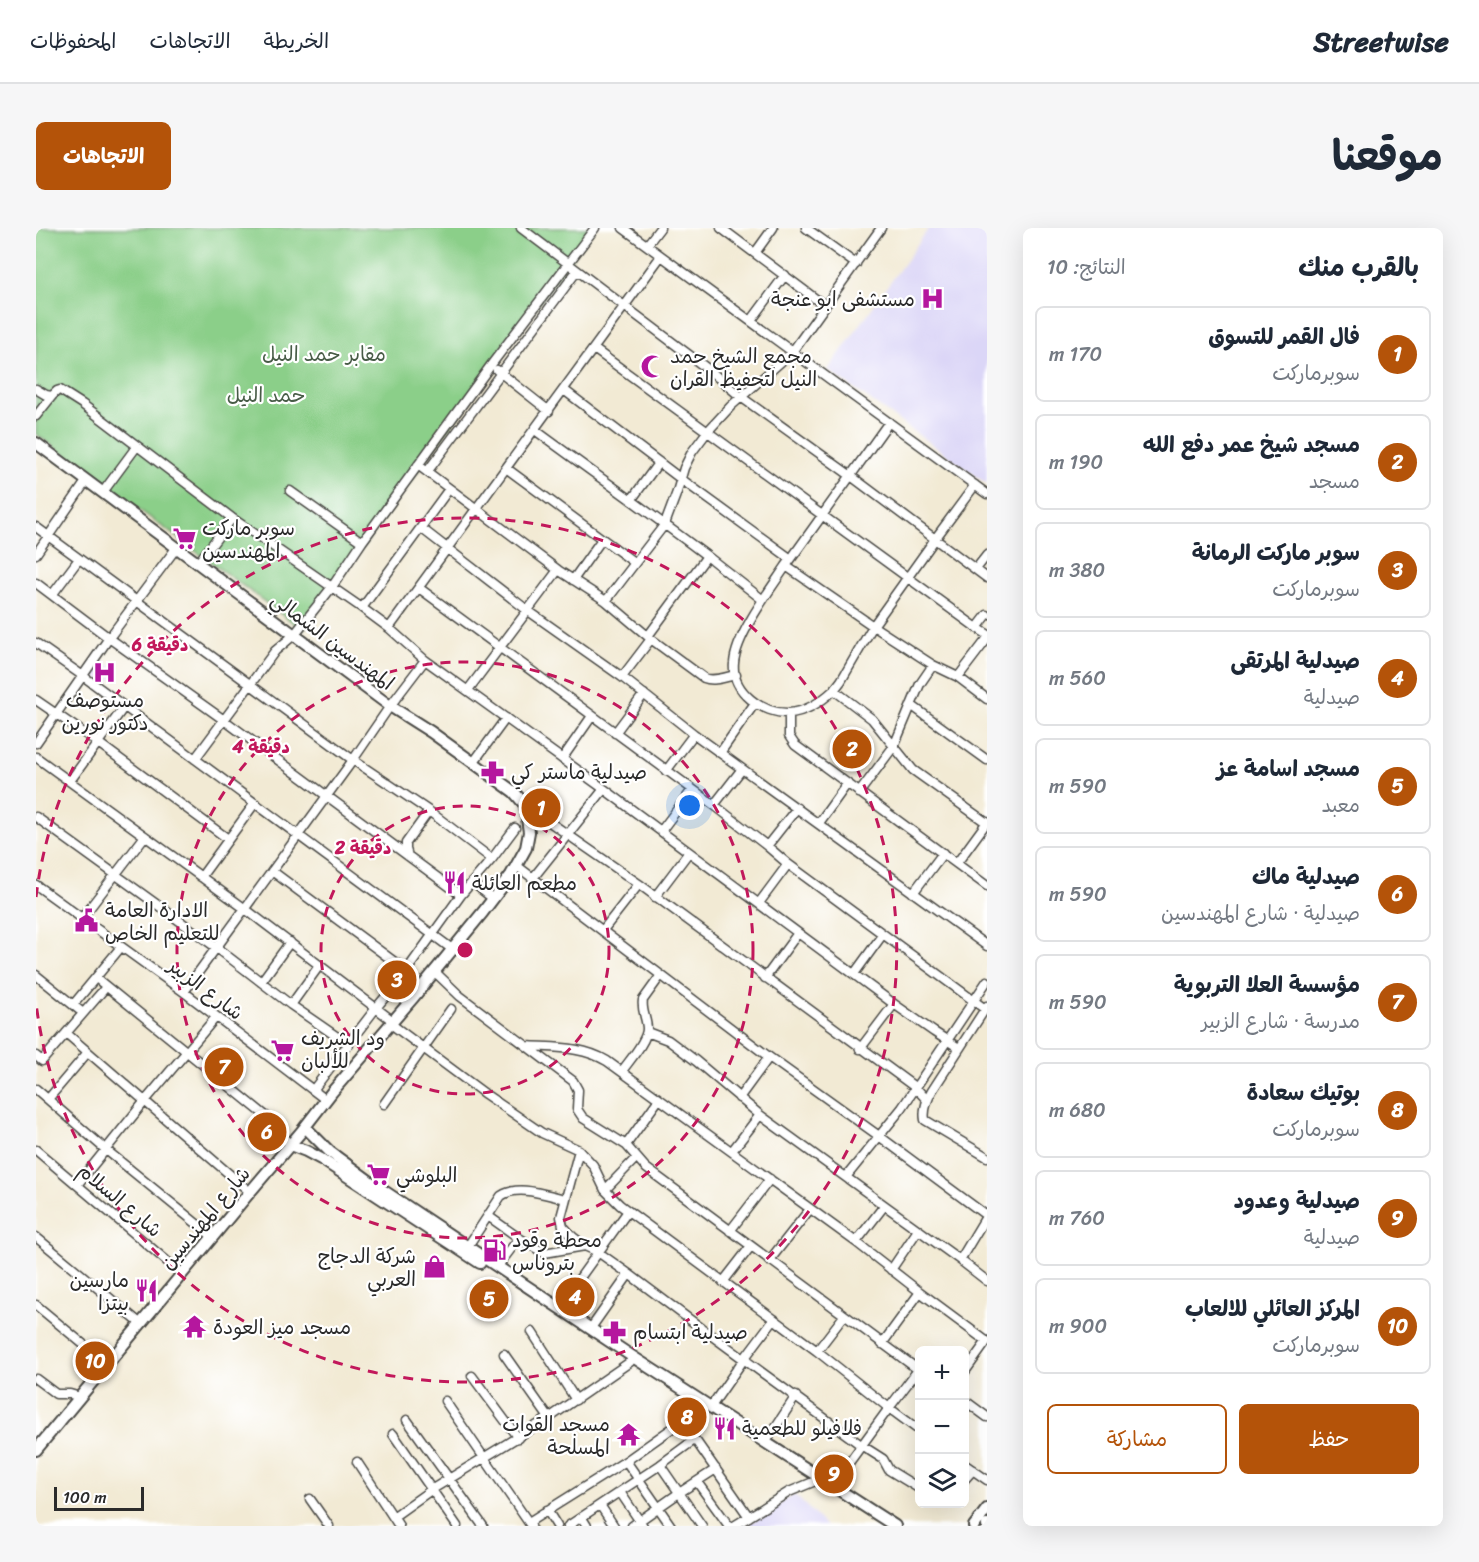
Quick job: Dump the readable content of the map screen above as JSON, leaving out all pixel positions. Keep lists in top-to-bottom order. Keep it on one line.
{"streets":{"main road":["المهندسين الشمالي","شارع المهندسين"],"street":["شارع الزبير","شارع السلام"]},"crossings":[["شارع الزبير","شارع المهندسين"],["شارع السلام","شارع المهندسين"]],"parks":["مقابر حمد النيل","حمد النيل"],"places":{"hospital":["مستشفى ابو عنجة","مستوصف دكتور نورين"],"mosque":["مجمع الشيخ حمد النيل لتحفيظ القران"],"supermarket":["سوبر ماركت المهندسين","ود الشريف للألبان","البلوشي"],"pharmacy":["صيدلية ماستر كي","صيدلية ابتسام"],"restaurant":["مطعم العائلة","مارسين بيتزا","فلافيلو للطعمية"],"public building":["الادارة العامة للتعليم الخاص"],"fuel station":["محطة وقود بتروناس"],"shop":["شركة الدجاج العربي"],"temple":["مسجد ميز العودة","مسجد القوات المسلحة"]},"scale_bar":"100 m","page":{"header":"Streetwise","nav":["الخريطة","الاتجاهات","المحفوظات"],"title":"موقعنا","buttons":["الاتجاهات",["حفظ","مشاركة"]],"heading":["بالقرب منك","النتائج: 10"],"list":[{"mark":"1","name":"فال القمر للتسوق","note":"سوبرماركت","value":"170 m"},{"mark":"2","name":"مسجد شيخ عمر دفع الله","note":"مسجد","value":"190 m"},{"mark":"3","name":"سوبر ماركت الرمانة","note":"سوبرماركت","value":"380 m"},{"mark":"4","name":"صيدلية المرتقى","note":"صيدلية","value":"560 m"},{"mark":"5","name":"مسجد اسامة عز","note":"معبد","value":"590 m"},{"mark":"6","name":"صيدلية ماك","note":"صيدلية · شارع المهندسين","value":"590 m"},{"mark":"7","name":"مؤسسة العلا التربوية","note":"مدرسة · شارع الزبير","value":"590 m"},{"mark":"8","name":"بوتيك سعادة","note":"سوبرماركت","value":"680 m"},{"mark":"9","name":"صيدلية وعدود","note":"صيدلية","value":"760 m"},{"mark":"10","name":"المركز العائلي للالعاب","note":"سوبرماركت","value":"900 m"}],"pins":["2","1","3","7","6","4","5","10","8","9"],"map_buttons":["+","−"],"scale":"100 m"},"rings":["6 دقيقة","4 دقيقة","2 دقيقة"]}
